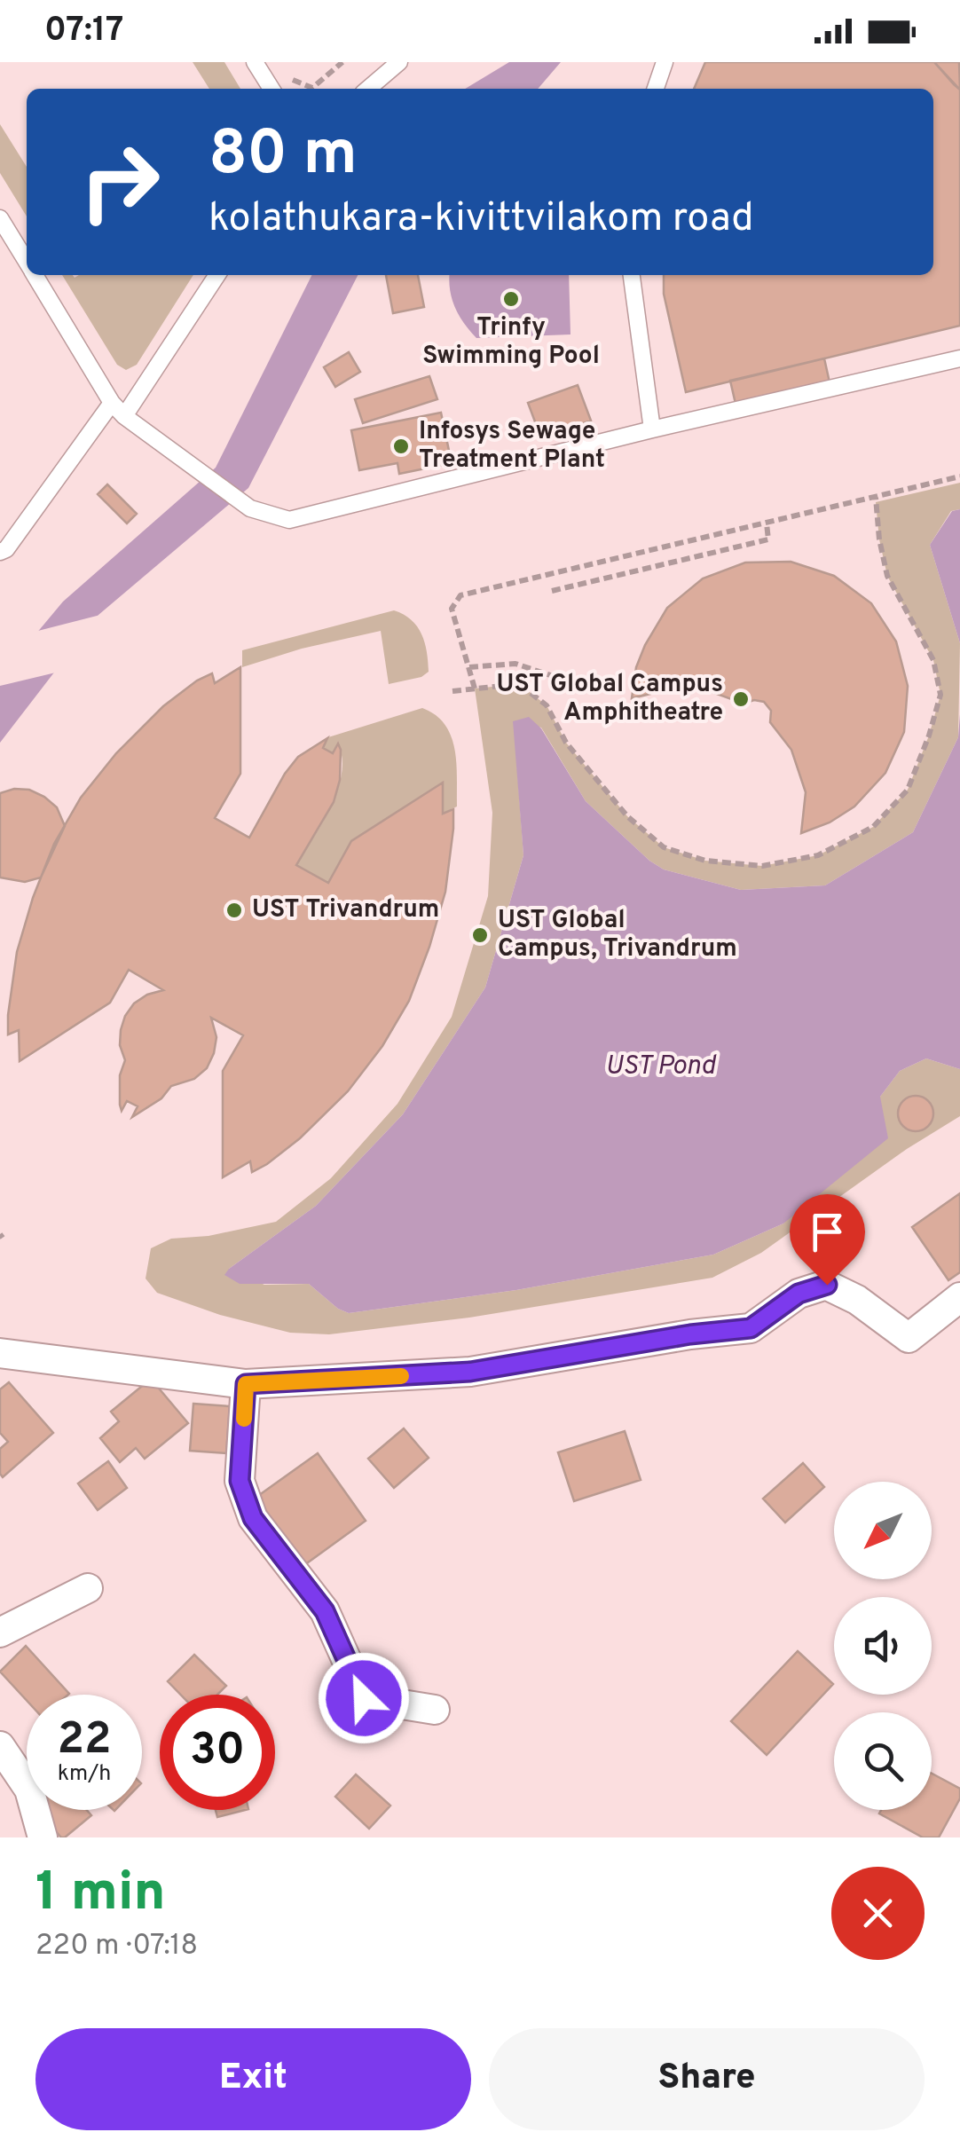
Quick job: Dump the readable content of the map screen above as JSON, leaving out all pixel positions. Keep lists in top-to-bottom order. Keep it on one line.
{"water":["UST Pond"],"places":["Trinfy Swimming Pool","Infosys Sewage Treatment Plant","UST Global Campus Amphitheatre","UST Trivandrum","UST Global Campus, Trivandrum"],"north":"bottom left","page":{"status":"07:17","turn":["80 m","kolathukara-kivittvilakom road"],"speed":"22 km/h","limit":"30","heading":["1 min","220 m · 07:18"],"buttons":["Exit","Share"]}}
